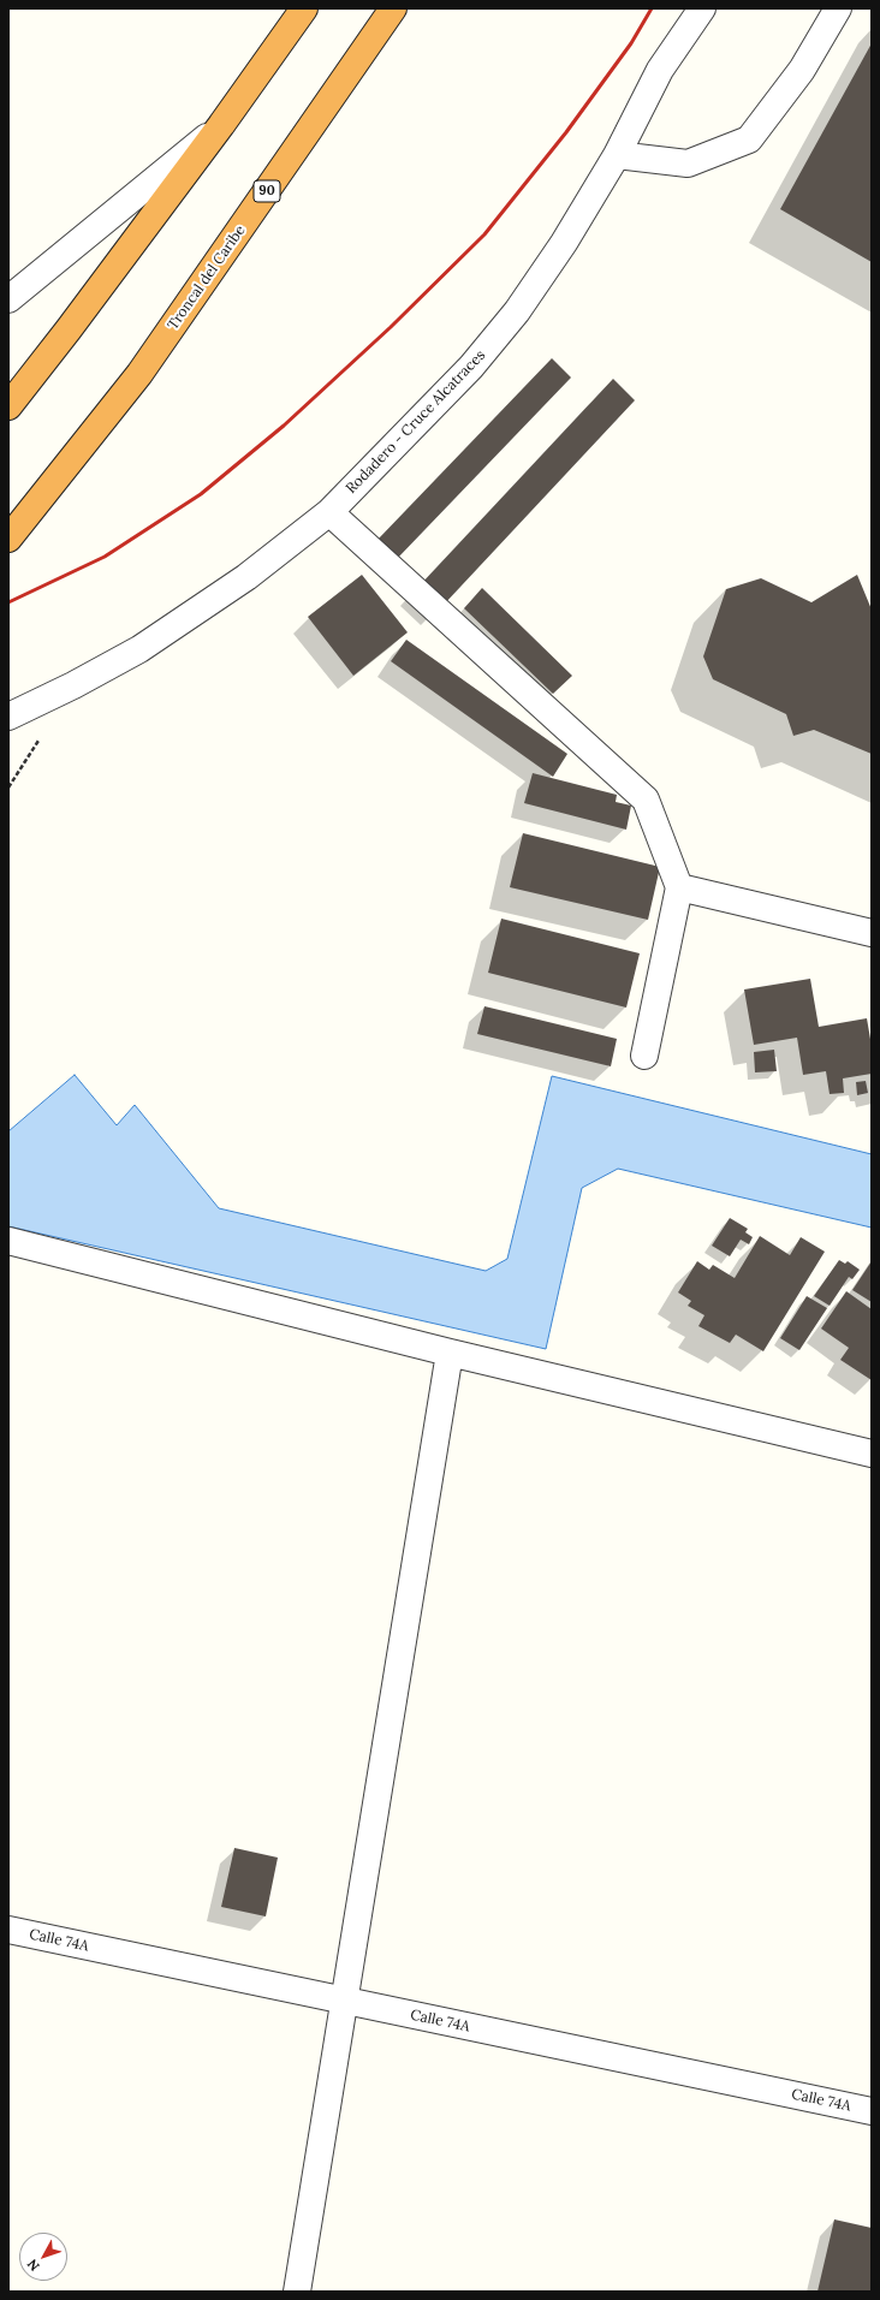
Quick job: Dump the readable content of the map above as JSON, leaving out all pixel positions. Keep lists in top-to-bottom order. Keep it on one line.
{"streets":{"highway":["90","Troncal del Caribe"],"street":["Rodadero - Cruce Alcatraces","Calle 74A"]},"north":"bottom left"}
